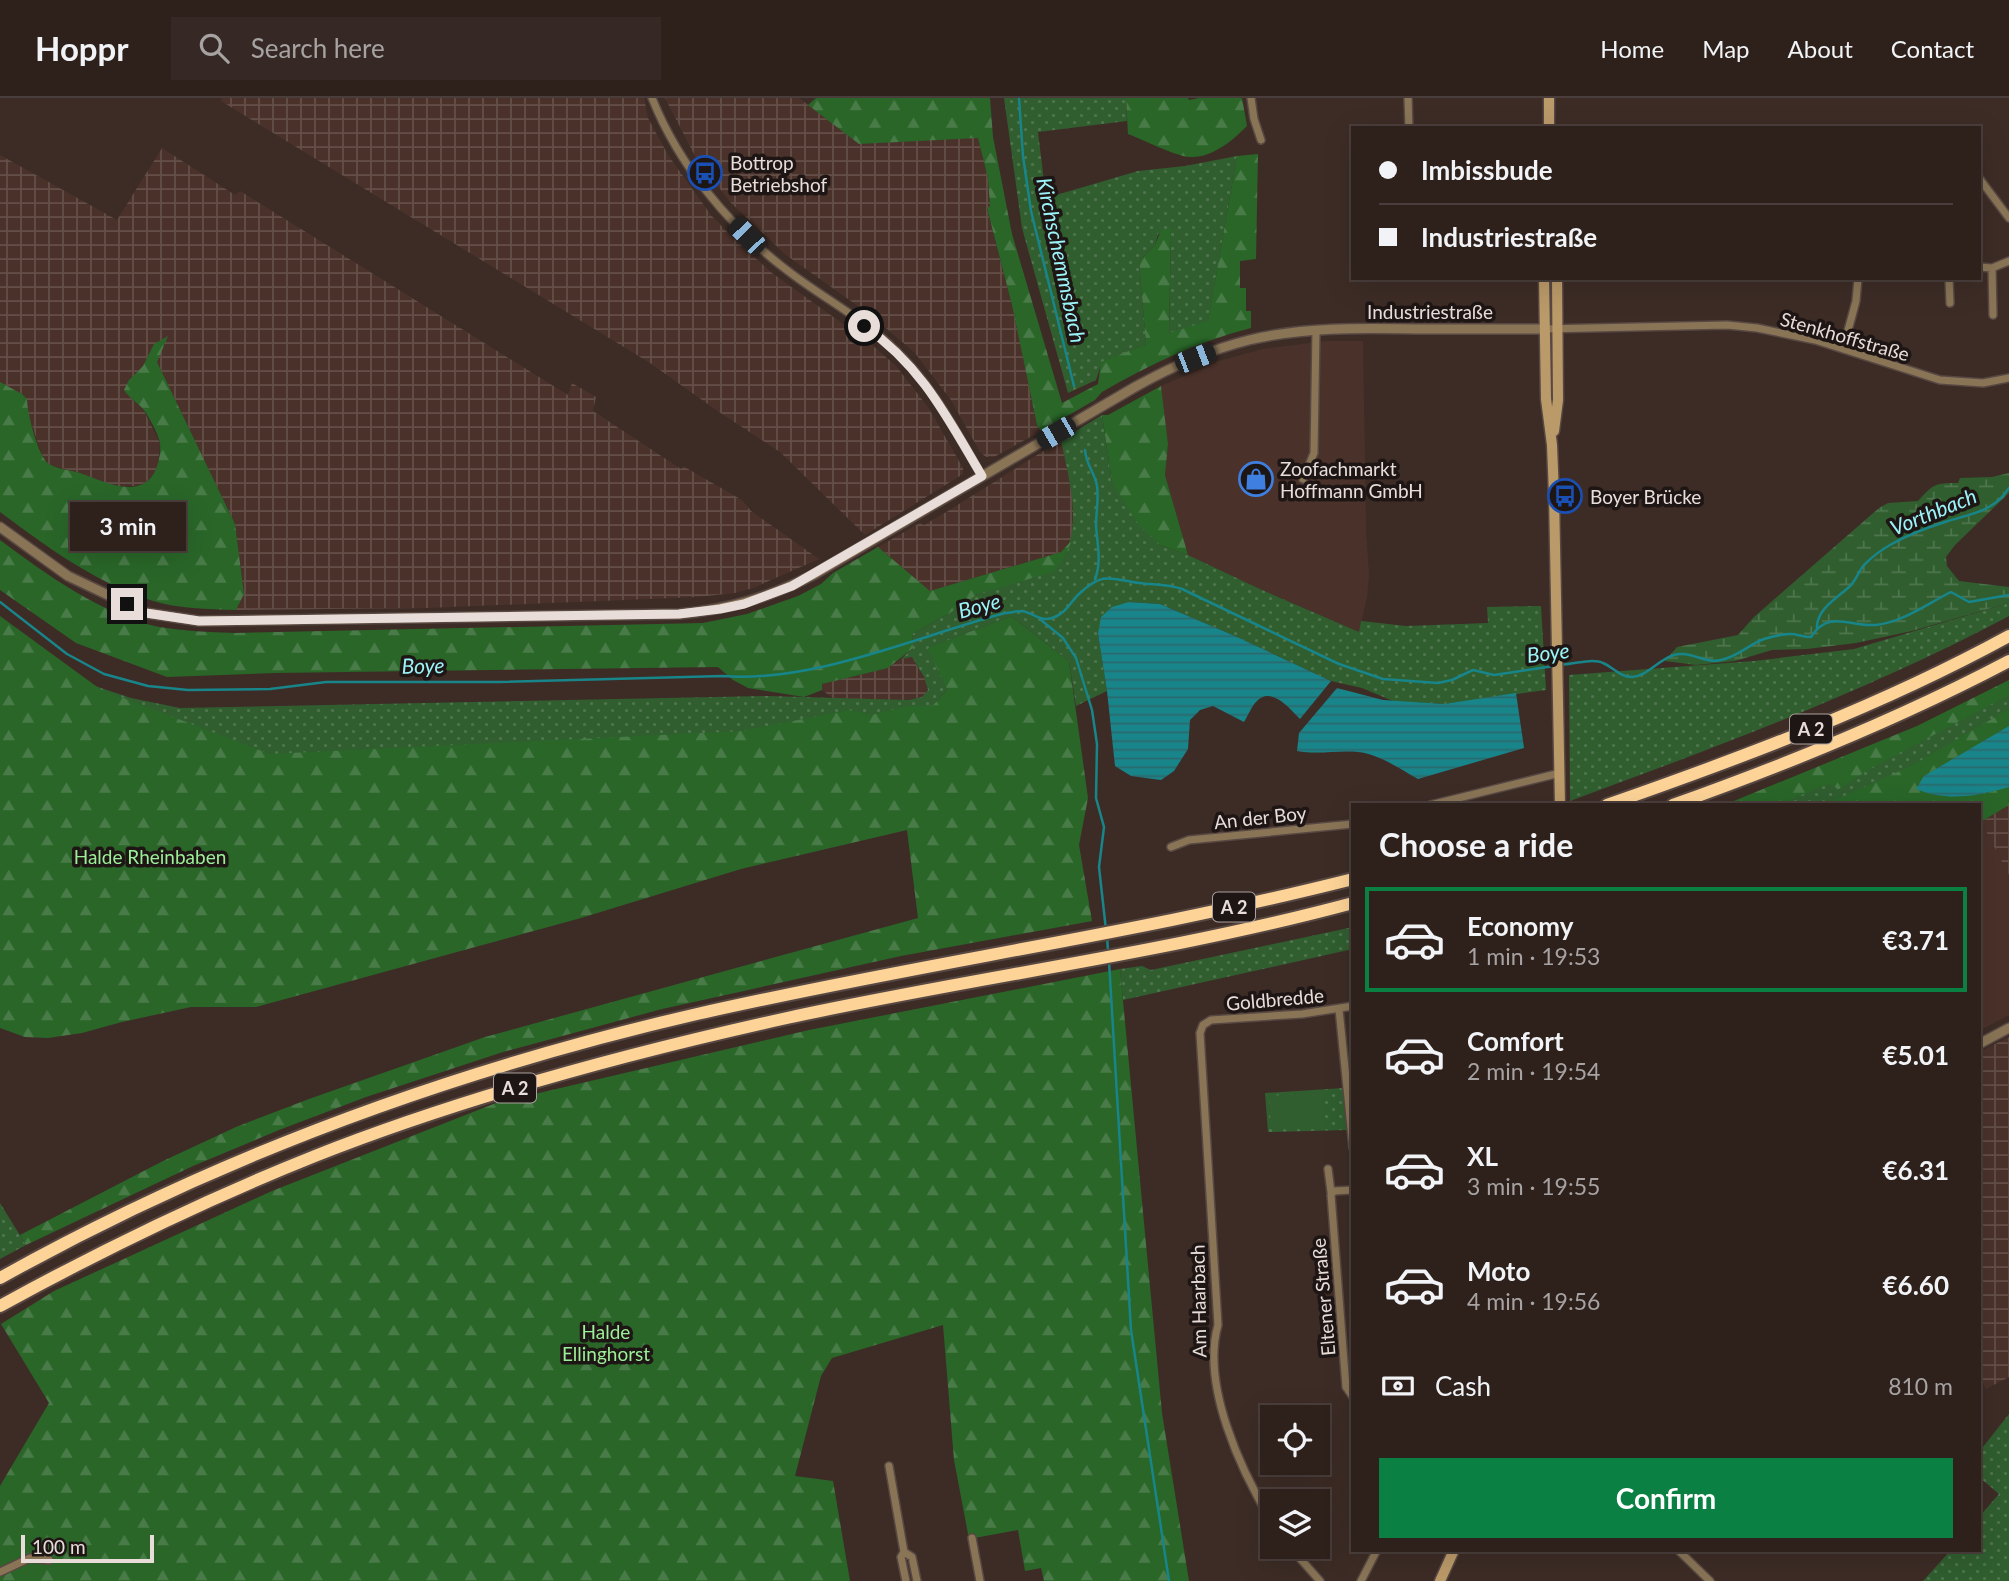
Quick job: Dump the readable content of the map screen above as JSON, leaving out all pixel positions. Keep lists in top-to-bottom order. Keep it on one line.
{"streets":{"highway":["A 2"],"street":["Industriestraße","Stenkhoffstraße","An der Boy","Goldbredde","Eltener Straße","Am Haarbach"]},"crossings":[["Industriestraße","Stenkhoffstraße"],["Goldbredde","Am Haarbach"]],"water":["Kirchschemmsbach","Vorthbach","Boye"],"parks":["Halde Rheinbaben","Halde Ellinghorst"],"places":{"bus stop":["Bottrop Betriebshof","Boyer Brücke"],"shop":["Zoofachmarkt Hoffmann GmbH"]},"scale_bar":"100 m","page":{"header":"Hoppr","search":"Search here","nav":["Home","Map","About","Contact"],"banner":["Imbissbude","Industriestraße"],"bubble":"3 min","heading":"Choose a ride","list":[{"name":"Economy","note":"1 min · 19:53","value":"€3.71"},{"name":"Comfort","note":"2 min · 19:54","value":"€5.01"},{"name":"XL","note":"3 min · 19:55","value":"€6.31"},{"name":"Moto","note":"4 min · 19:56","value":"€6.60"}],"pay":["Cash","810 m"],"buttons":"Confirm","scale":"100 m"}}
